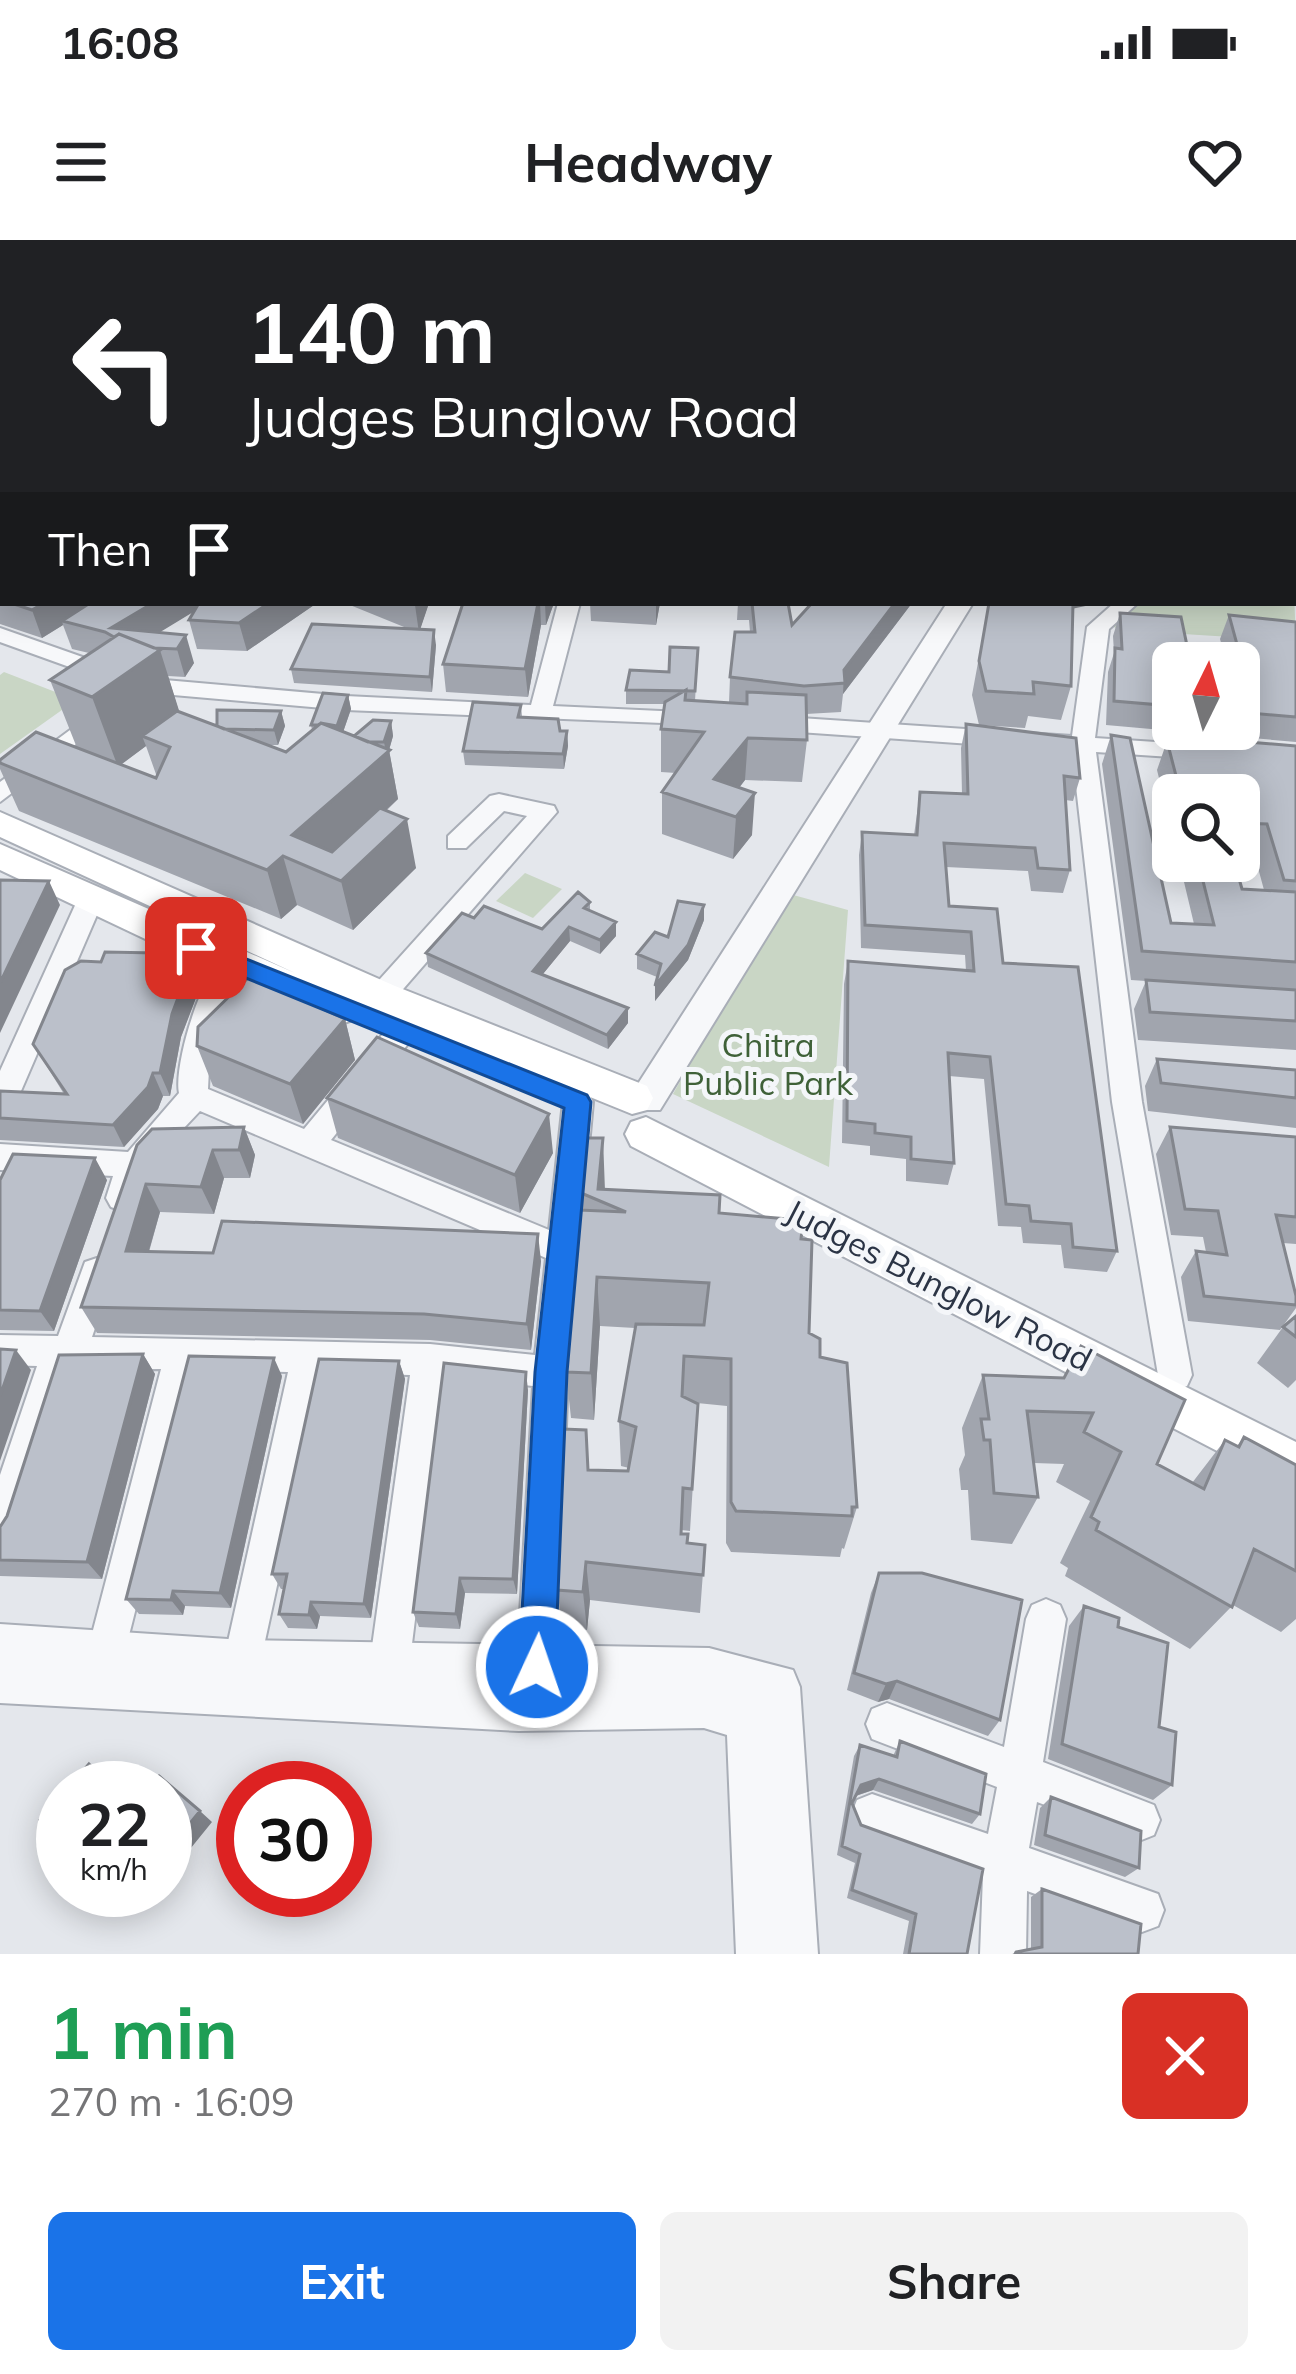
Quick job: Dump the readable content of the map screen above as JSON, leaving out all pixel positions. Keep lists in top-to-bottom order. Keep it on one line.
{"streets":{"main road":["Judges Bunglow Road"]},"parks":["Chitra Public Park"],"north":"top","page":{"status":"16:08","header":"Headway","turn":["140 m","Judges Bunglow Road"],"then":"Then","speed":"22 km/h","limit":"30","heading":["1 min","270 m · 16:09"],"buttons":["Exit","Share"]}}
